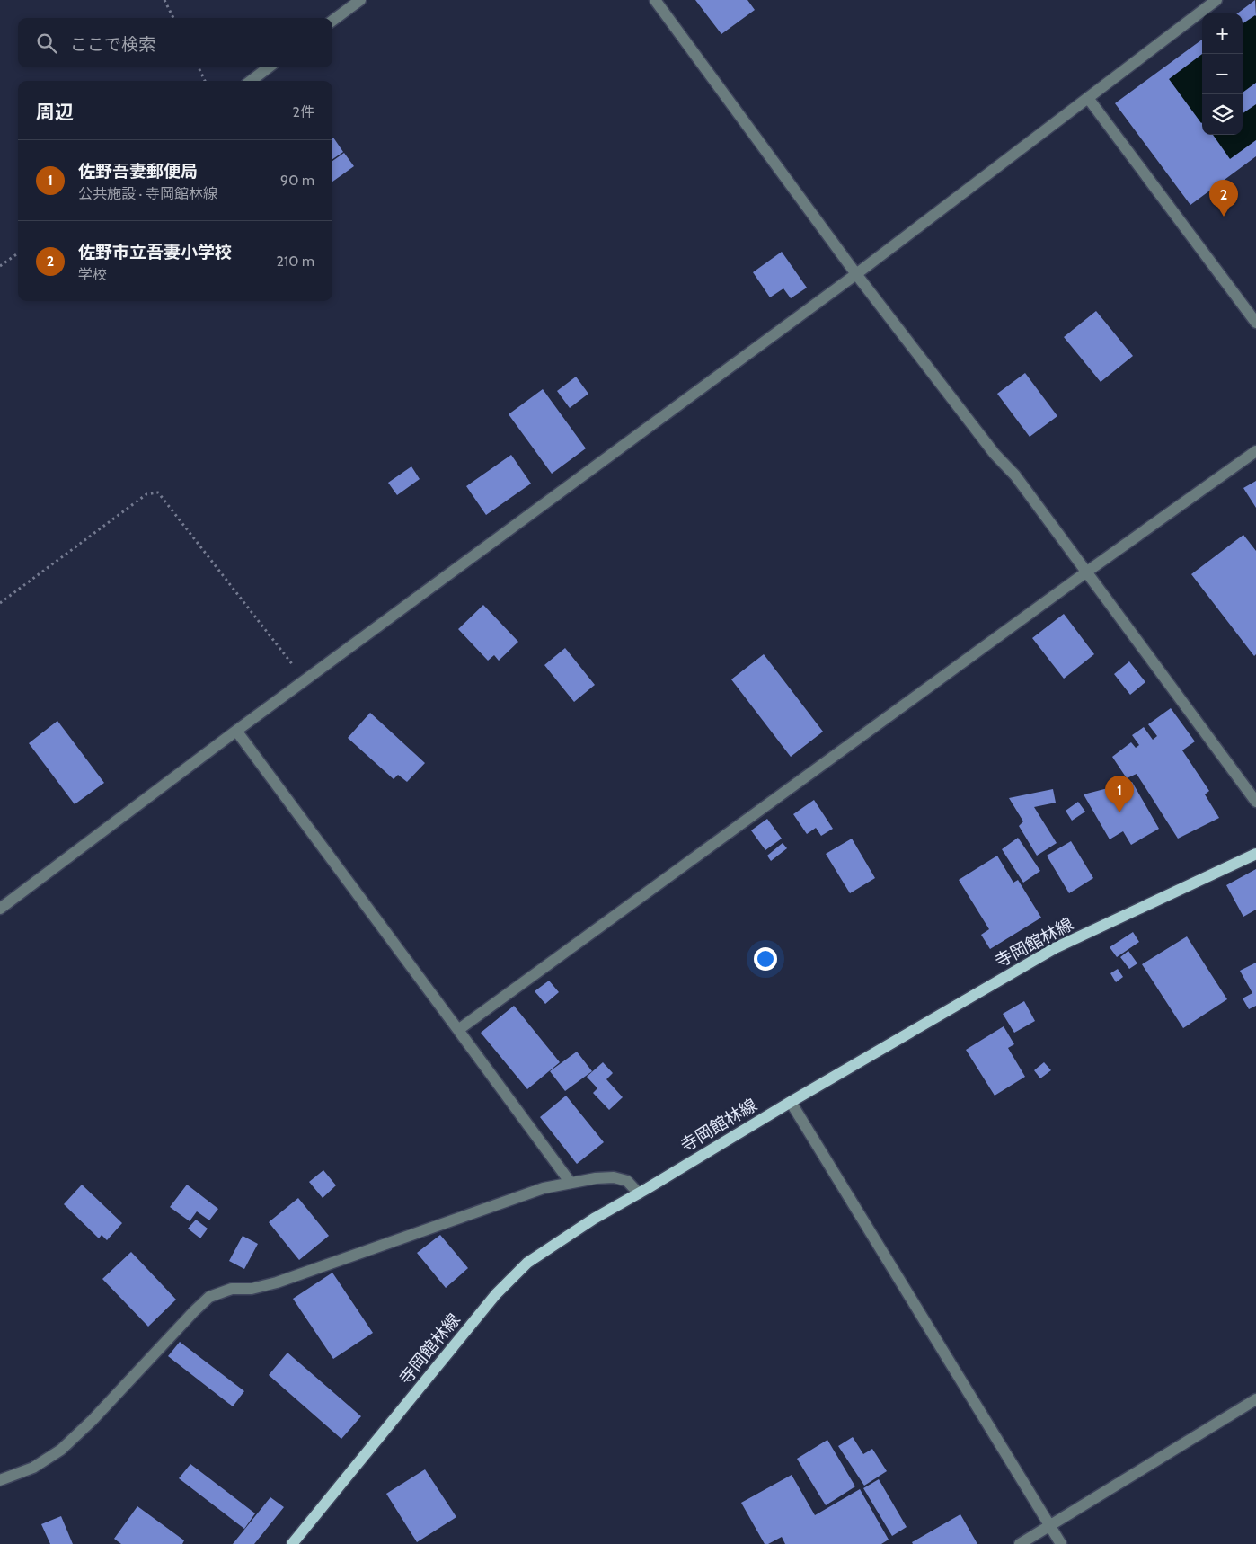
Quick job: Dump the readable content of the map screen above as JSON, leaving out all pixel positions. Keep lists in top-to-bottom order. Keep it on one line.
{"streets":{"main road":["寺岡館林線"]},"page":{"map_buttons":["+","−"],"search":"ここで検索","heading":["周辺","2件"],"list":[{"mark":"1","name":"佐野吾妻郵便局","note":"公共施設 · 寺岡館林線","value":"90 m"},{"mark":"2","name":"佐野市立吾妻小学校","note":"学校","value":"210 m"}],"pins":["2","1"]}}
